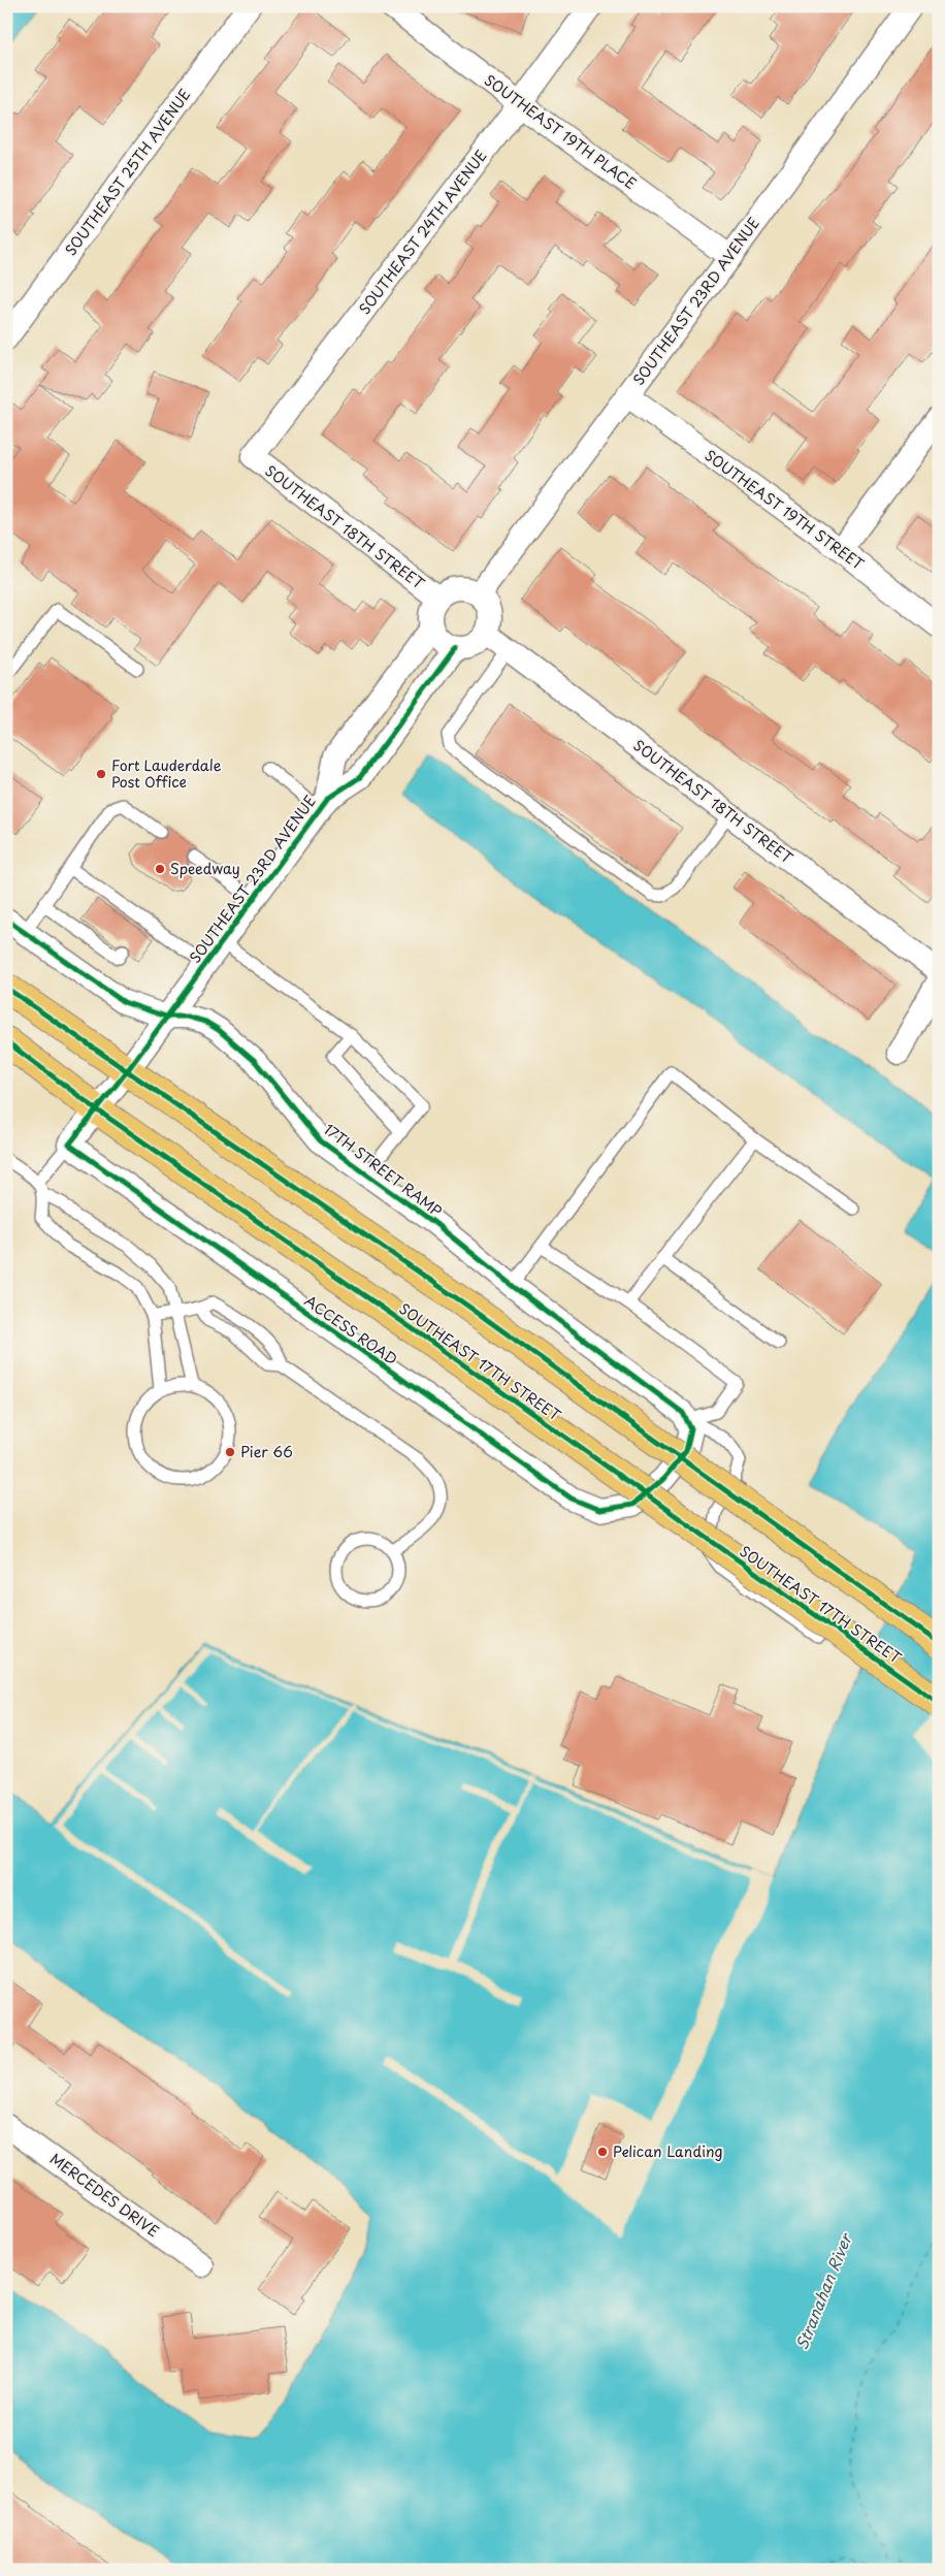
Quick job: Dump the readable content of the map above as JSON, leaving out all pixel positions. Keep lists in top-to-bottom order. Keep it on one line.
{"streets":{"main road":["SOUTHEAST 17TH STREET"],"street":["SOUTHEAST 19TH PLACE","SOUTHEAST 25TH AVENUE","SOUTHEAST 24TH AVENUE","SOUTHEAST 23RD AVENUE","SOUTHEAST 19TH STREET","SOUTHEAST 18TH STREET","17TH STREET RAMP","ACCESS ROAD","MERCEDES DRIVE"]},"crossings":[["SOUTHEAST 19TH PLACE","SOUTHEAST 24TH AVENUE"],["SOUTHEAST 19TH PLACE","SOUTHEAST 23RD AVENUE"],["SOUTHEAST 24TH AVENUE","SOUTHEAST 18TH STREET"],["SOUTHEAST 23RD AVENUE","SOUTHEAST 19TH STREET"],["SOUTHEAST 23RD AVENUE","SOUTHEAST 18TH STREET"],["SOUTHEAST 23RD AVENUE","17TH STREET RAMP"],["SOUTHEAST 23RD AVENUE","SOUTHEAST 17TH STREET"],["17TH STREET RAMP","ACCESS ROAD"]],"water":["Stranahan River"],"places":["Fort Lauderdale Post Office","Speedway","Pier 66","Pelican Landing"]}
